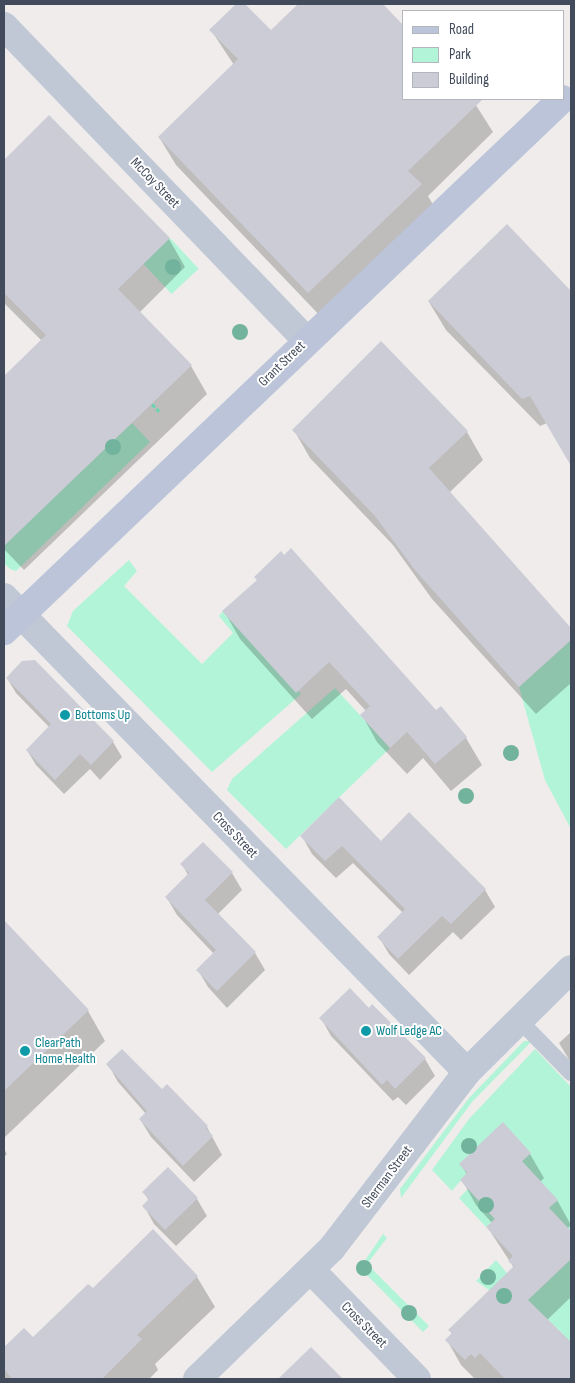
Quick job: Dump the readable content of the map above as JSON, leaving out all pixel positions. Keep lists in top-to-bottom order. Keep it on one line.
{"streets":{"main road":["Grant Street"],"street":["McCoy Street","Cross Street","Sherman Street"]},"crossings":[["McCoy Street","Grant Street"],["Grant Street","Cross Street"],["Cross Street","Sherman Street"]],"places":["Bottoms Up","Wolf Ledge AC","ClearPath Home Health"],"legend":["Road","Park","Building"]}
